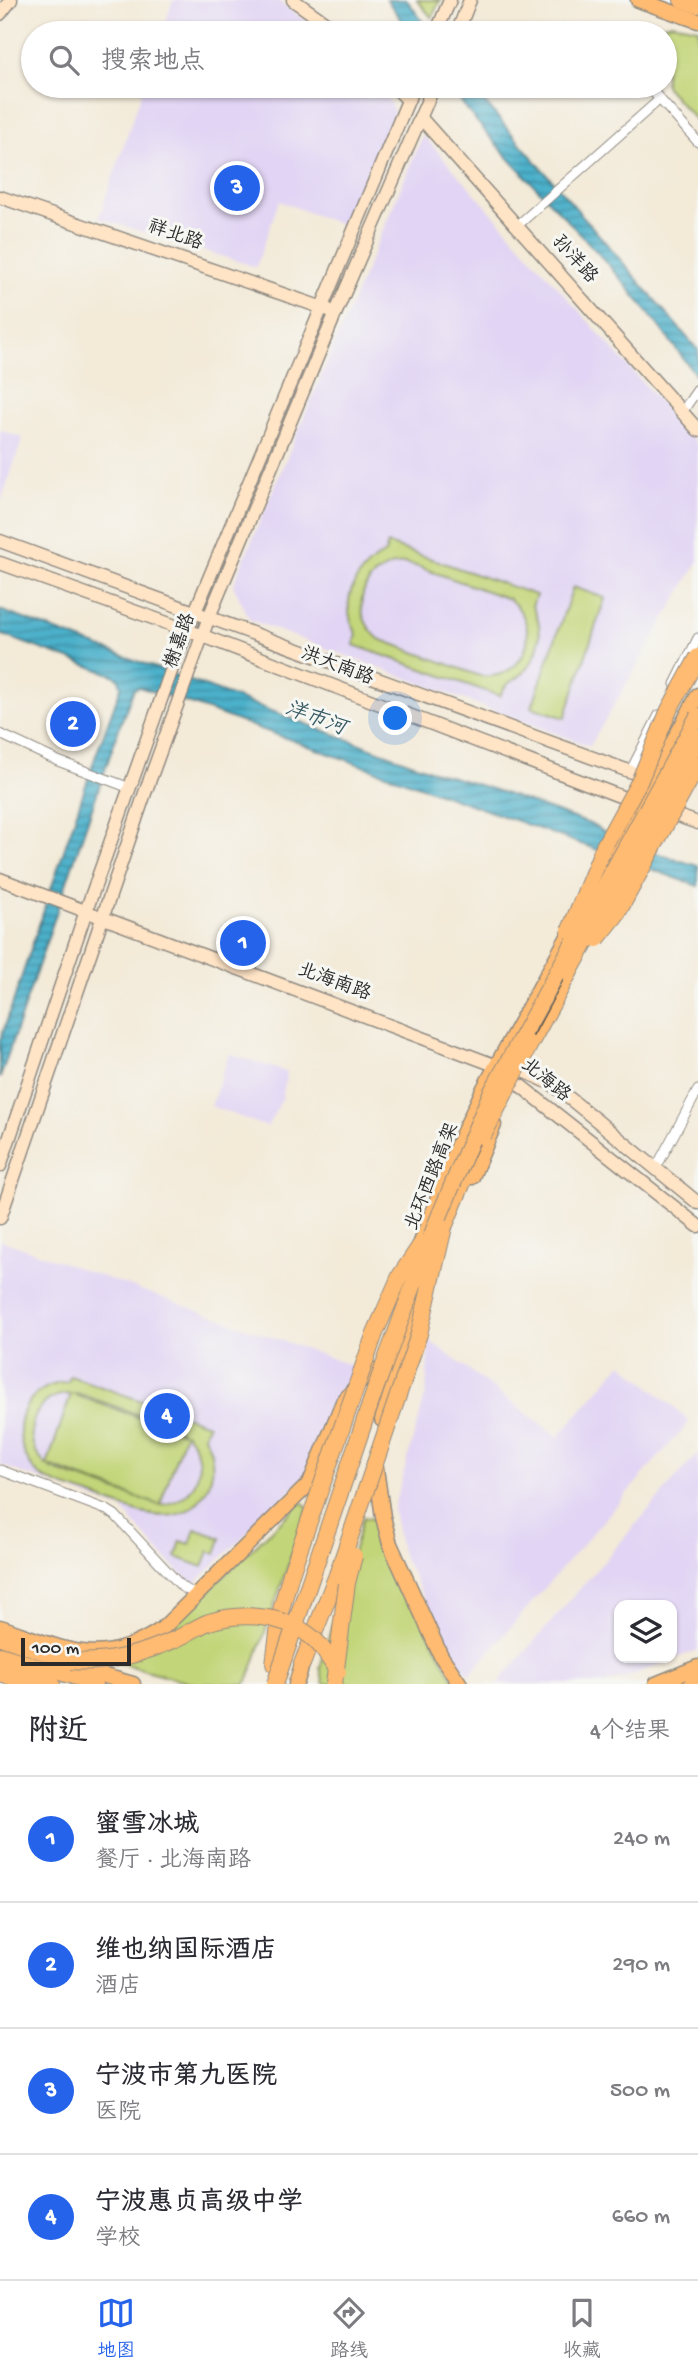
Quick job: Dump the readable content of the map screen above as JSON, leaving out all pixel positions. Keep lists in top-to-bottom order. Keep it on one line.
{"streets":{"highway":["北环西路高架"],"main road":["祥北路","孙洋路","榭嘉路","洪大南路","北海南路","北海路"]},"crossings":[["祥北路","榭嘉路"],["孙洋路","榭嘉路"],["榭嘉路","洪大南路"],["榭嘉路","北海南路"],["北海南路","北海路"]],"water":["洋市河"],"scale_bar":"100 m","page":{"search":"搜索地点","pins":["3","2","1","4"],"scale":"100 m","heading":["附近","4个结果"],"list":[{"mark":"1","name":"蜜雪冰城","note":"餐厅 · 北海南路","value":"240 m"},{"mark":"2","name":"维也纳国际酒店","note":"酒店","value":"290 m"},{"mark":"3","name":"宁波市第九医院","note":"医院","value":"500 m"},{"mark":"4","name":"宁波惠贞高级中学","note":"学校","value":"660 m"}],"nav":["地图","路线","收藏"]}}
